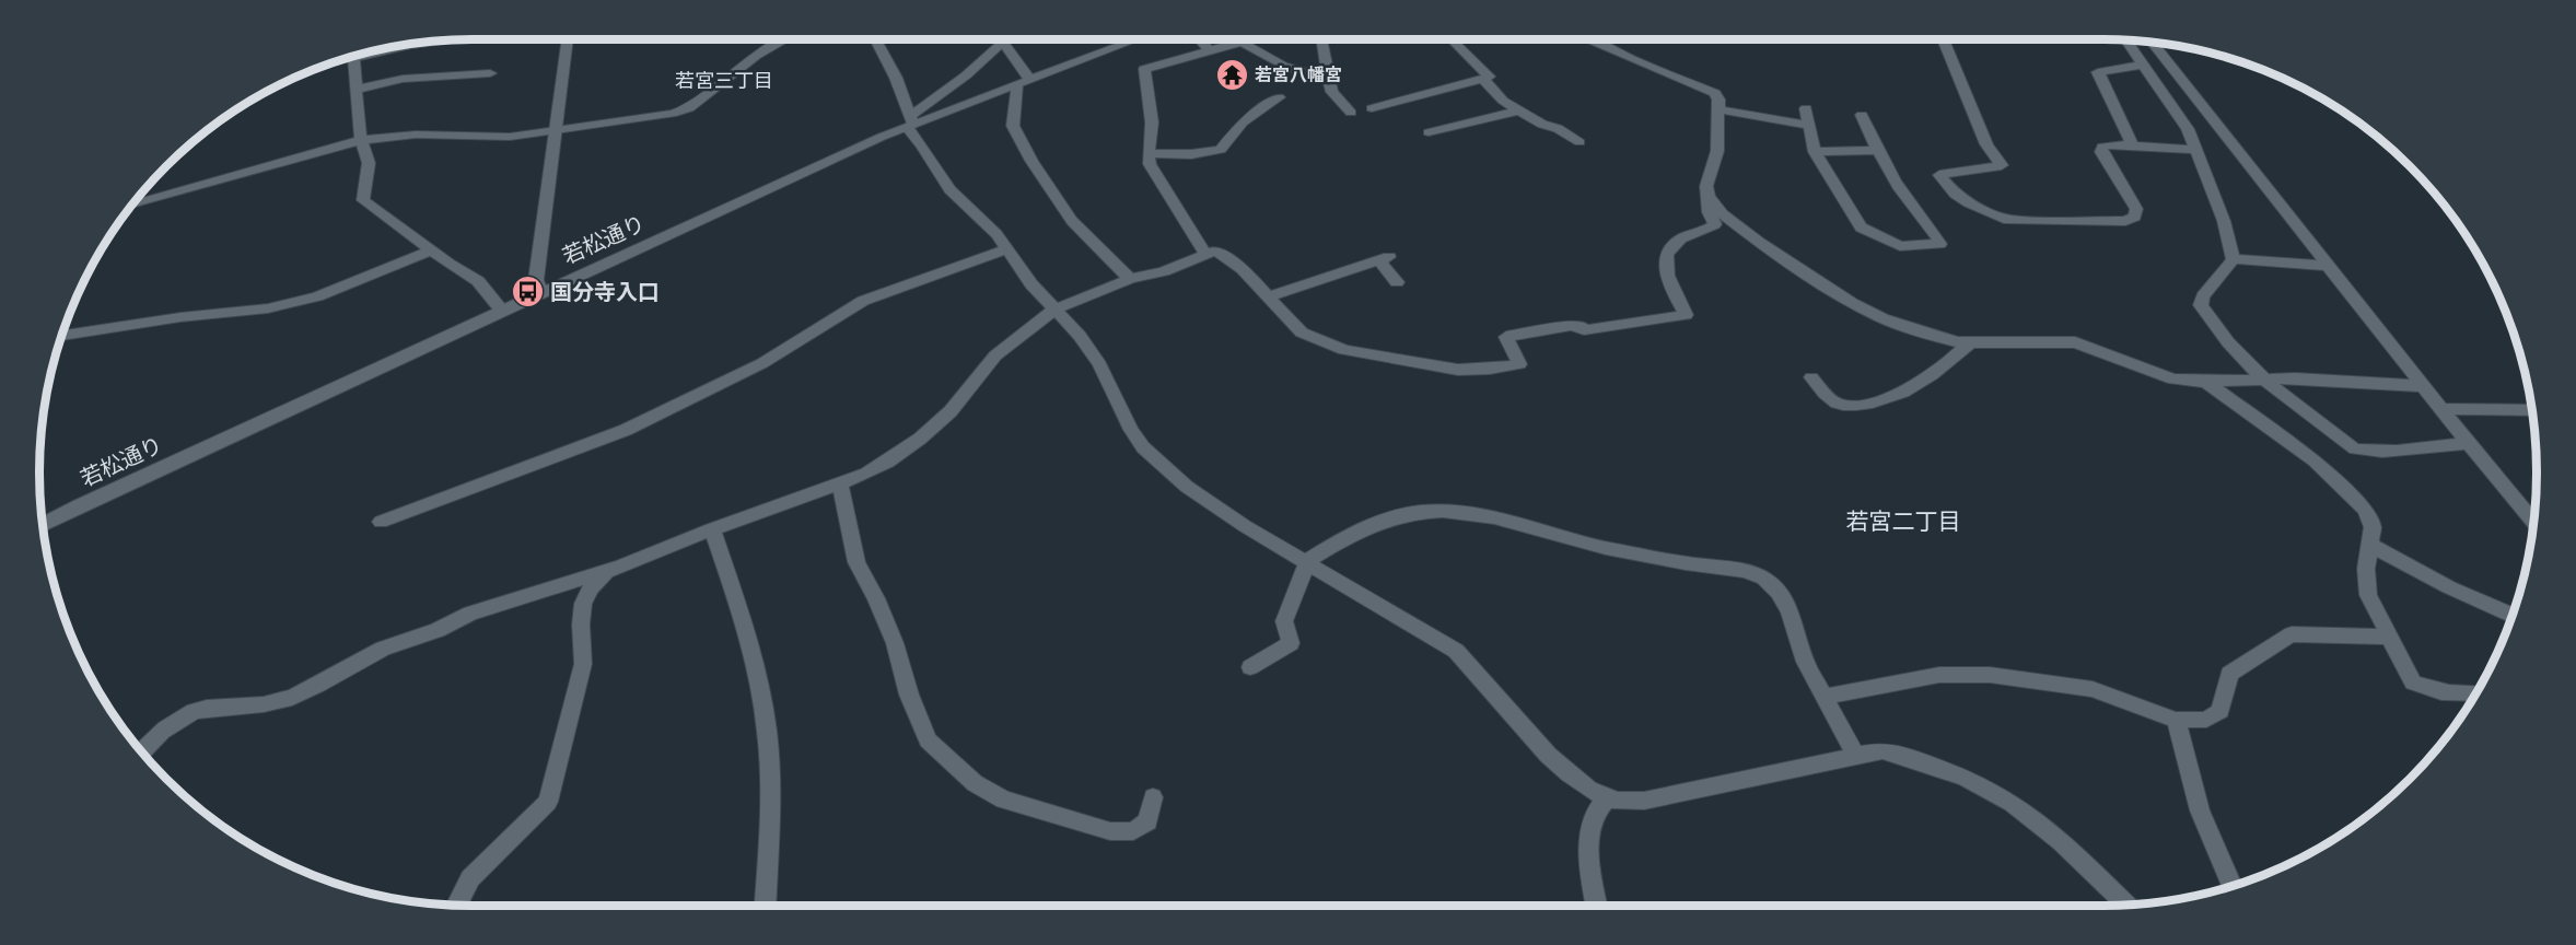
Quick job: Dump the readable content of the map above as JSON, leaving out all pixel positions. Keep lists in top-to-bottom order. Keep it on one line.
{"streets":{"street":["若松通り"]},"districts":["若宮三丁目","若宮二丁目"],"places":{"temple":["若宮八幡宮"],"bus stop":["国分寺入口"]}}
